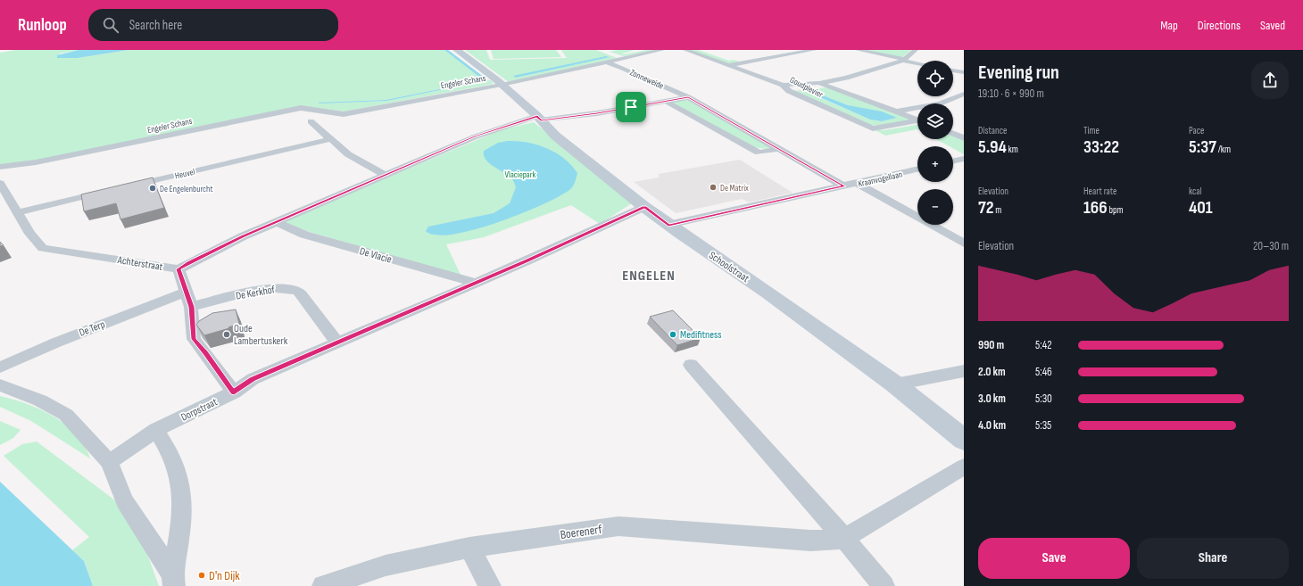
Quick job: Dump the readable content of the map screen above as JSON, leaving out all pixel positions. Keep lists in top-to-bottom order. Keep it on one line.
{"streets":{"street":["Zonneweide","Engeler Schans","Goudplevier","Heuvel","Kraanvogellaan","De Vlacie","Achterstraat","Schoolstraat","De Kerkhof","De Terp","Dorpstraat","Boerenerf"]},"crossings":[["Zonneweide","Engeler Schans"],["Zonneweide","Kraanvogellaan"],["Engeler Schans","Heuvel"],["Engeler Schans","Schoolstraat"],["Kraanvogellaan","Schoolstraat"],["De Vlacie","Dorpstraat"],["Schoolstraat","Dorpstraat"],["De Kerkhof","Dorpstraat"]],"districts":["ENGELEN"],"parks":["Vlaciepark"],"places":["De Matrix","De Engelenburcht","Oude Lambertuskerk","Medifitness","D'n Dijk"],"page":{"header":"Runloop","search":"Search here","nav":["Map","Directions","Saved"],"heading":["Evening run","19:10 · 6 × 990 m"],"map_buttons":["+","−"],"stats":[["Distance","5.94 km"],["Time","33:22"],["Pace","5:37 /km"],["Elevation","72 m"],["Heart rate","166 bpm"],["kcal","401"]],"chart":["Elevation","20–30 m"],"list":[{"name":"990 m","note":"5:42"},{"name":"2.0 km","note":"5:46"},{"name":"3.0 km","note":"5:30"},{"name":"4.0 km","note":"5:35"}],"buttons":["Save","Share"]}}
